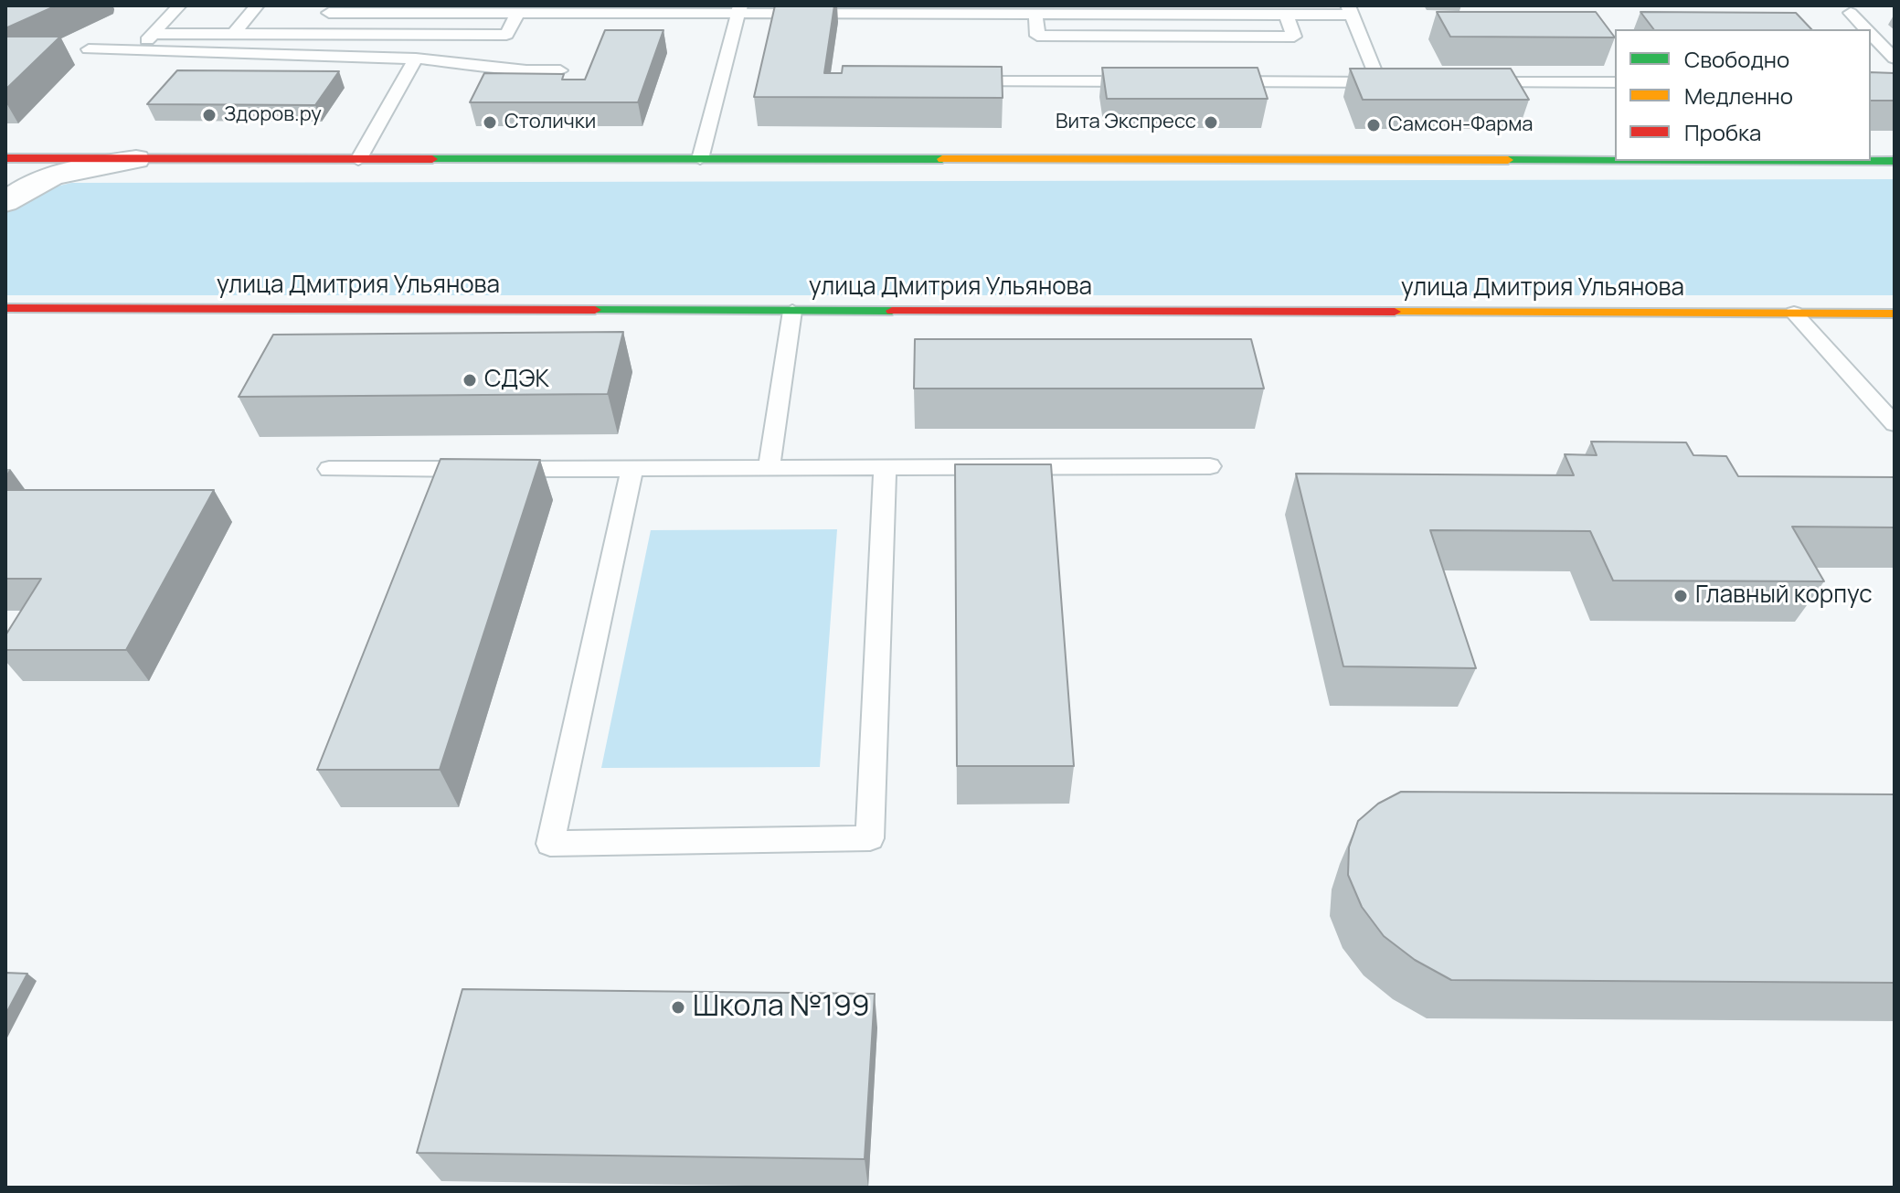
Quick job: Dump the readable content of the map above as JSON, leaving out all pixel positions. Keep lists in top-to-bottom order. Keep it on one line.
{"streets":{"main road":["улица Дмитрия Ульянова"]},"places":["Здоров.ру","Столички","Вита Экспресс","Самсон-Фарма","СДЭК","Главный корпус","Школа №199"],"legend":["Свободно","Медленно","Пробка"]}
